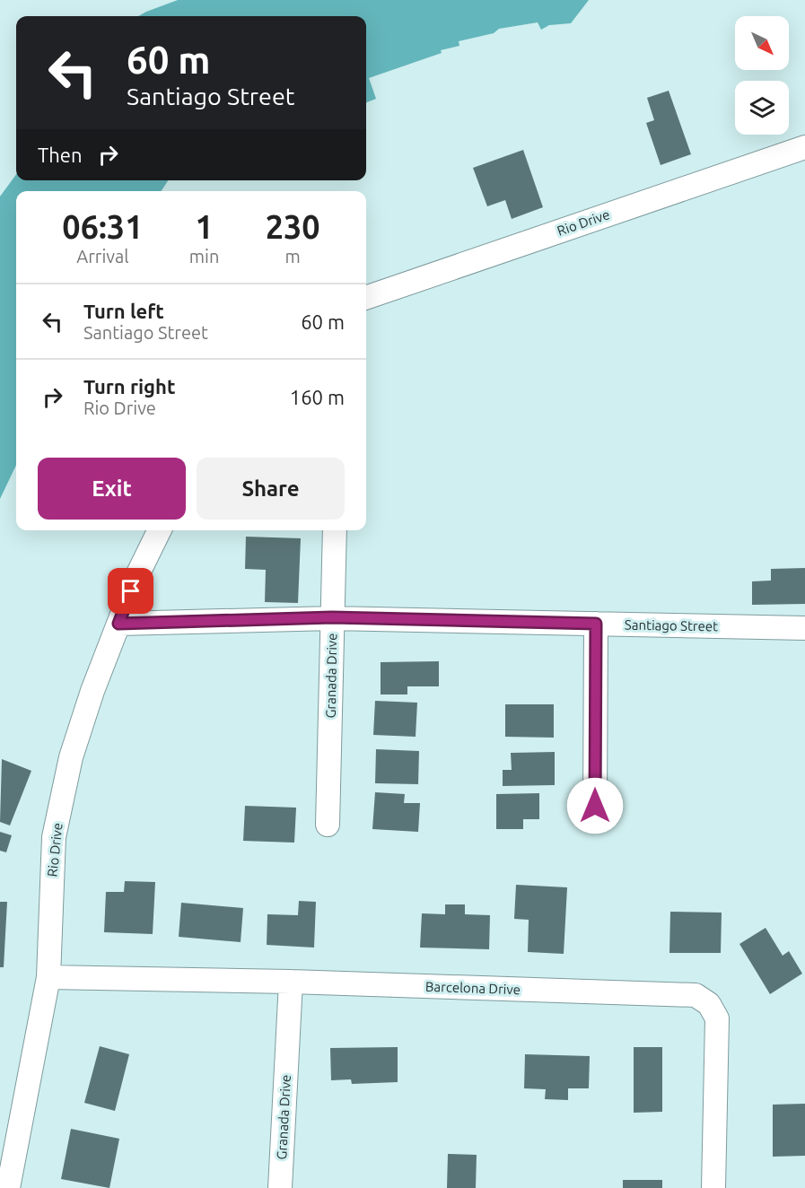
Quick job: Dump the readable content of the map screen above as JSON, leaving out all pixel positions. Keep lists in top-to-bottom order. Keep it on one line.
{"streets":{"street":["Rio Drive","Santiago Street","Granada Drive","Barcelona Drive"]},"crossings":[["Rio Drive","Santiago Street"],["Rio Drive","Barcelona Drive"],["Santiago Street","Granada Drive"],["Granada Drive","Barcelona Drive"]],"north":"bottom right","page":{"turn":["60 m","Santiago Street"],"then":"Then","eta":["06:31","Arrival","1","min","230","m"],"list":[{"name":"Turn left","note":"Santiago Street","value":"60 m"},{"name":"Turn right","note":"Rio Drive","value":"160 m"}],"buttons":["Exit","Share"]}}
